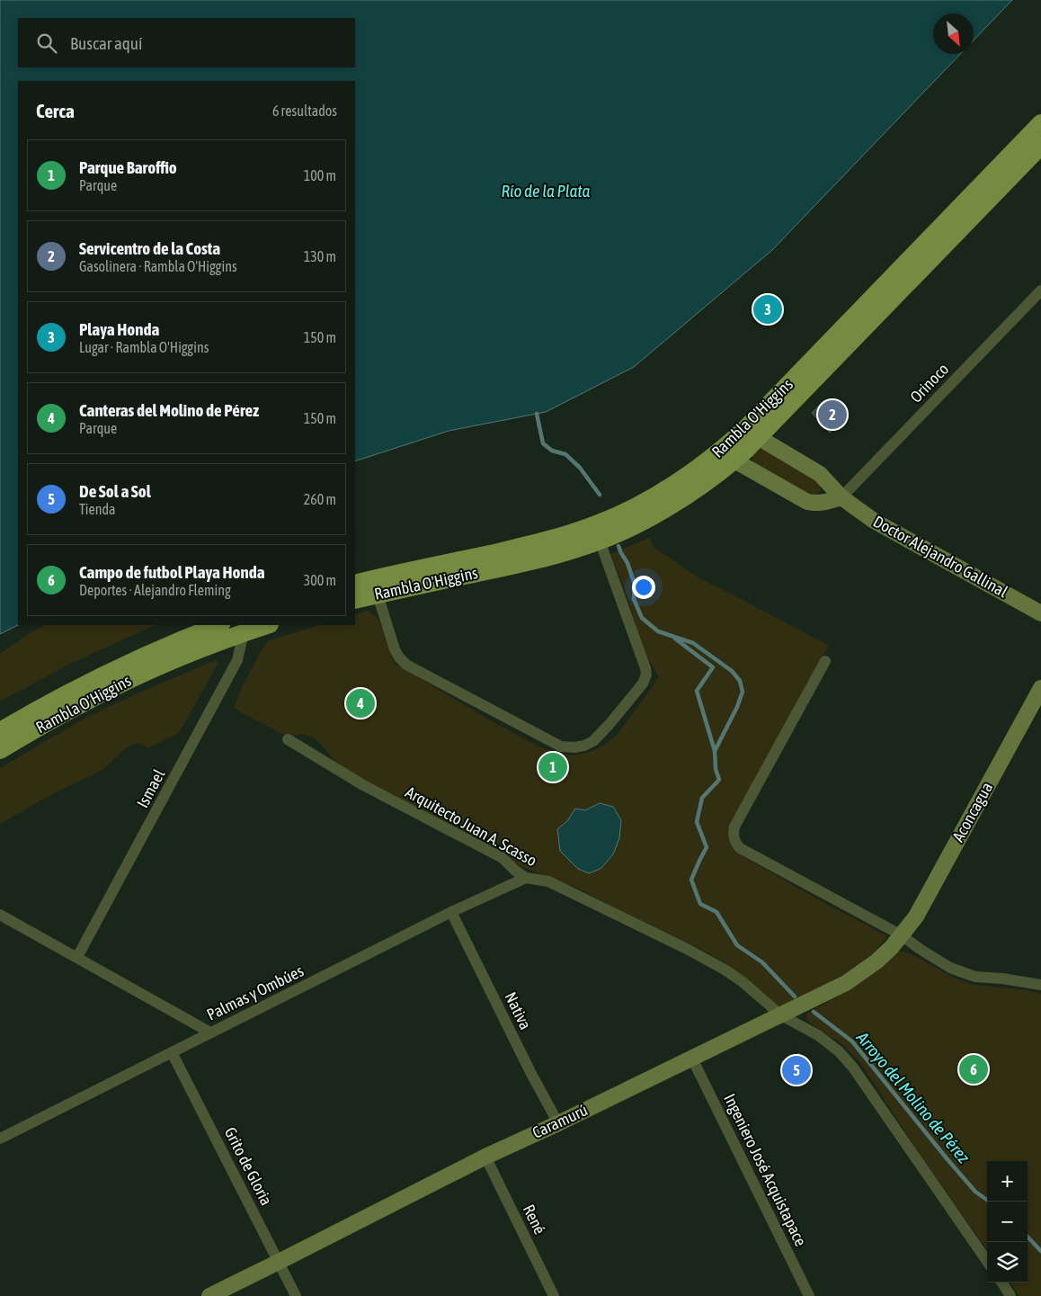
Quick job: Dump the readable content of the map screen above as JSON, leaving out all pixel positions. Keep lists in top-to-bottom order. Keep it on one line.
{"streets":{"main road":["Rambla O'Higgins","Doctor Alejandro Gallinal","Aconcagua","Caramurú"],"street":["Orinoco","Ismael","Arquitecto Juan A. Scasso","Palmas y Ombúes","Nativa","Grito de Gloria","Ingeniero José Acquistapace","René"]},"crossings":[["Orinoco","Doctor Alejandro Gallinal"],["Rambla O'Higgins","Doctor Alejandro Gallinal"],["Rambla O'Higgins","Ismael"],["Aconcagua","Caramurú"],["Arquitecto Juan A. Scasso","Palmas y Ombúes"],["Arquitecto Juan A. Scasso","Caramurú"],["Palmas y Ombúes","Nativa"],["Palmas y Ombúes","Grito de Gloria"],["Nativa","Caramurú"],["Caramurú","Grito de Gloria"],["Caramurú","Ingeniero José Acquistapace"],["Caramurú","René"]],"water":["Río de la Plata","Arroyo del Molino de Pérez"],"north":"bottom right","page":{"search":"Buscar aquí","heading":["Cerca","6 resultados"],"list":[{"mark":"1","name":"Parque Baroffio","note":"Parque","value":"100 m"},{"mark":"2","name":"Servicentro de la Costa","note":"Gasolinera · Rambla O'Higgins","value":"130 m"},{"mark":"3","name":"Playa Honda","note":"Lugar · Rambla O'Higgins","value":"150 m"},{"mark":"4","name":"Canteras del Molino de Pérez","note":"Parque","value":"150 m"},{"mark":"5","name":"De Sol a Sol","note":"Tienda","value":"260 m"},{"mark":"6","name":"Campo de futbol Playa Honda","note":"Deportes · Alejandro Fleming","value":"300 m"}],"pins":["3","2","4","1","6","5"],"map_buttons":["+","−"]}}
